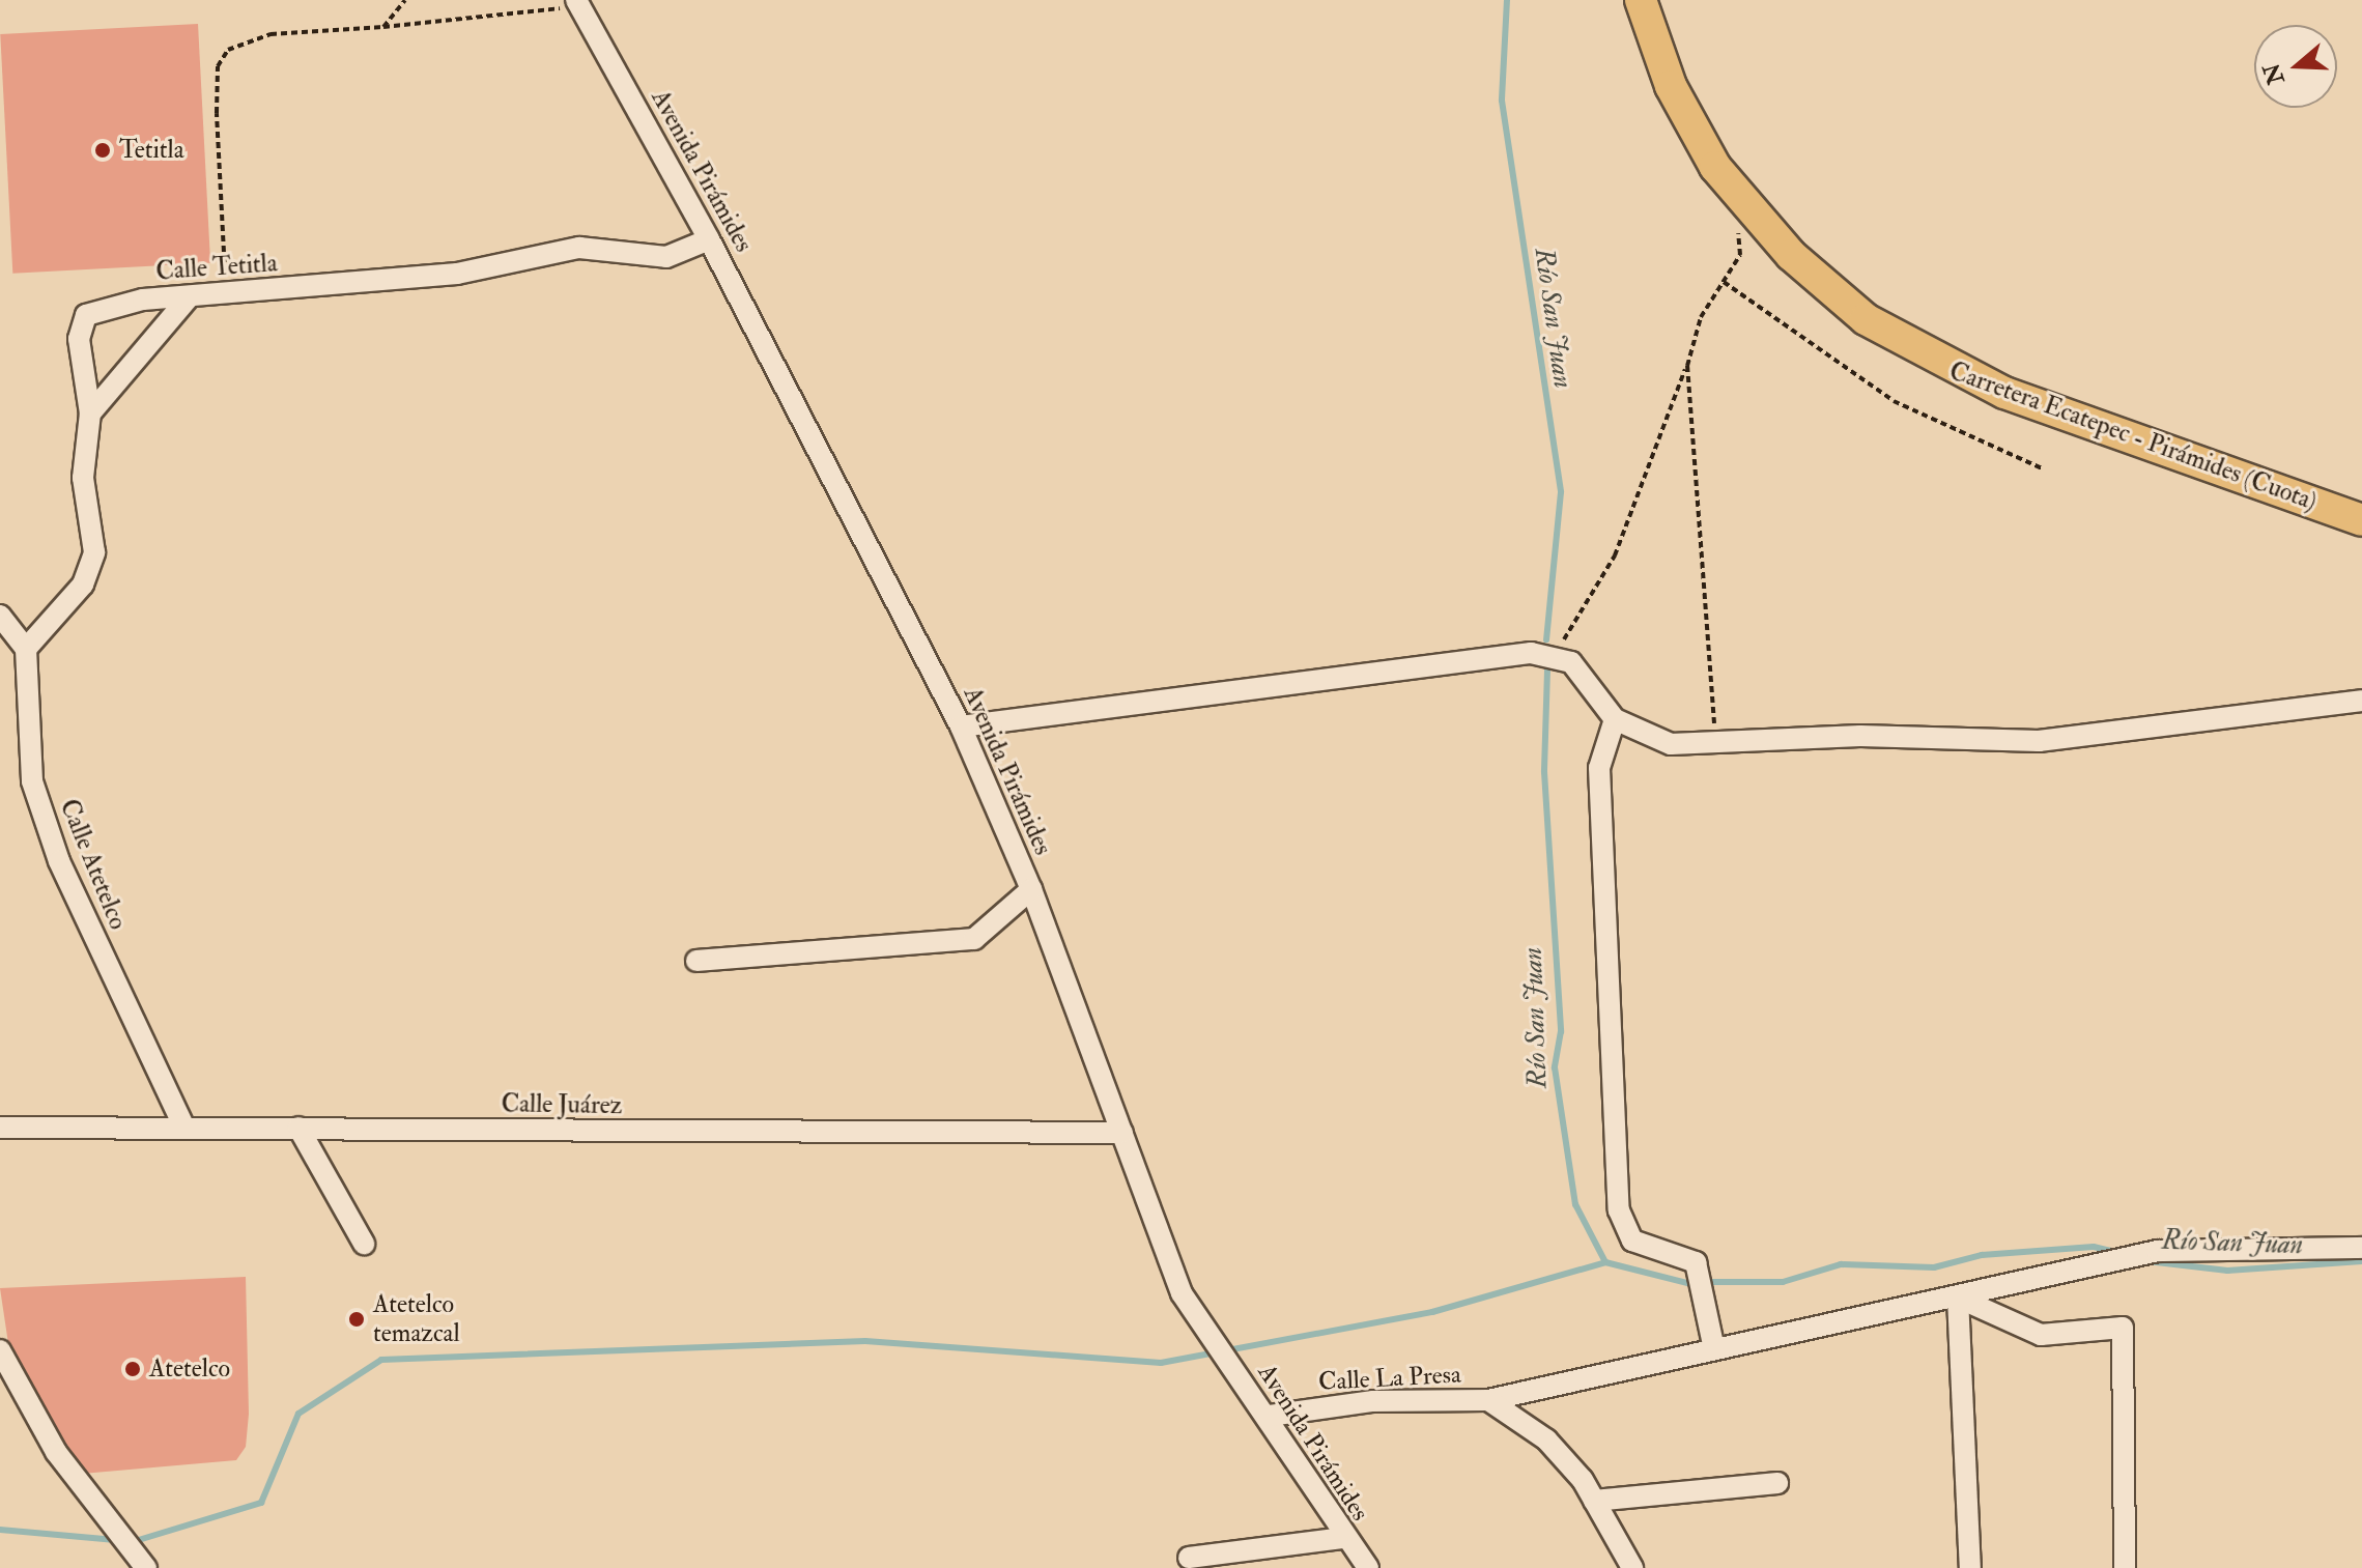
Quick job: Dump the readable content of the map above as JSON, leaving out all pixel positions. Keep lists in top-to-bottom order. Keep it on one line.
{"streets":{"highway":["Carretera Ecatepec - Pirámides (Cuota)"],"street":["Avenida Pirámides","Calle Tetitla","Calle Atetelco","Calle Juárez","Calle La Presa"]},"crossings":[["Avenida Pirámides","Calle Tetitla"],["Avenida Pirámides","Calle Juárez"],["Avenida Pirámides","Calle La Presa"],["Calle Tetitla","Calle Atetelco"],["Calle Atetelco","Calle Juárez"]],"water":["Río San Juan"],"places":["Tetitla","Atetelco temazcal","Atetelco"],"north":"left"}
